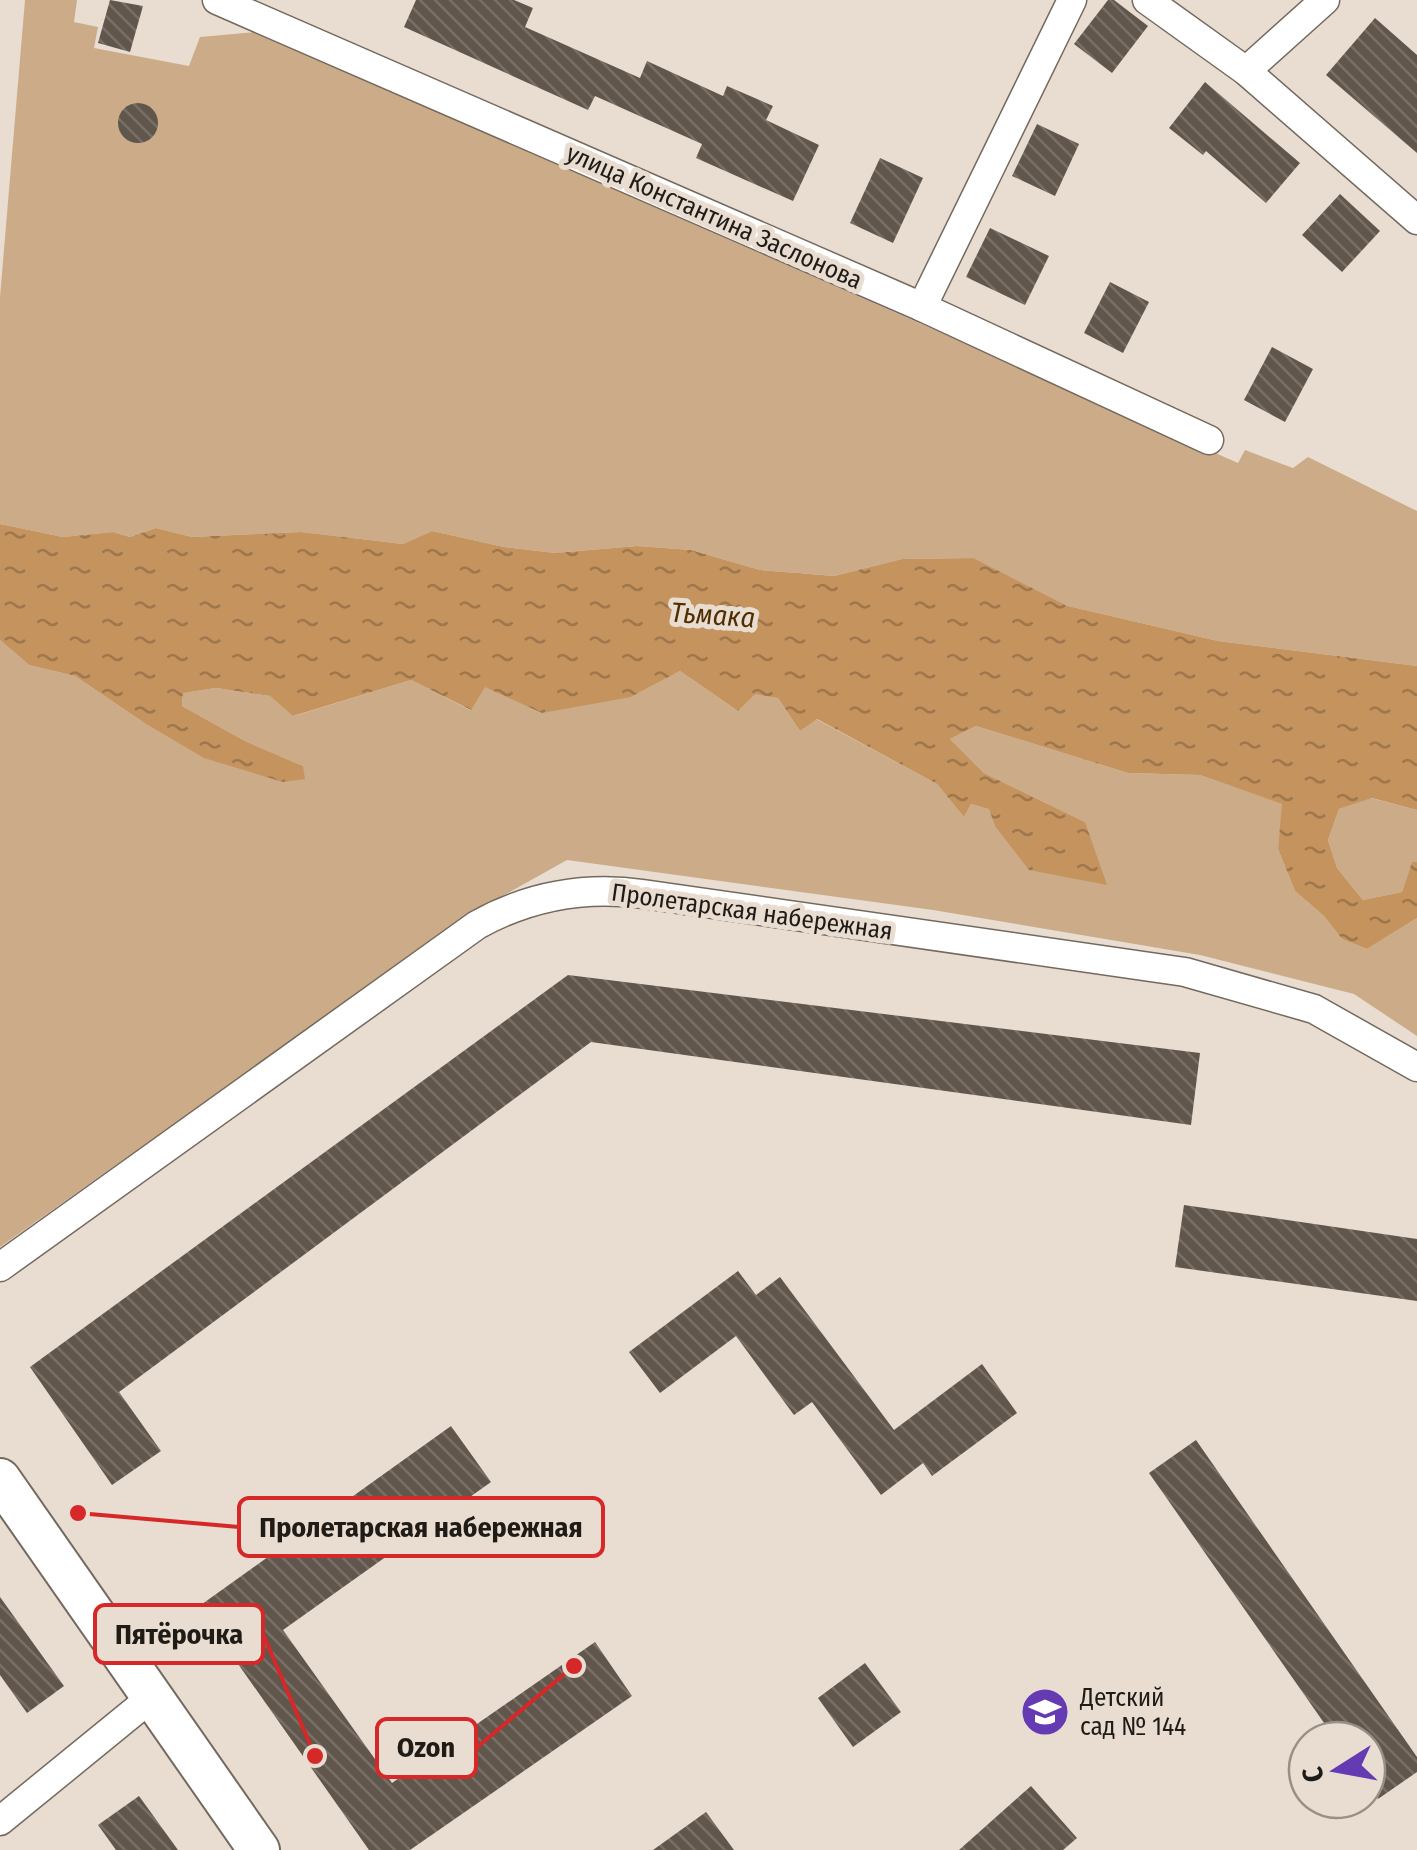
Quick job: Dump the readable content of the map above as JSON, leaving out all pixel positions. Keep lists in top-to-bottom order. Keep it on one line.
{"streets":{"street":["улица Константина Заслонова","Пролетарская набережная"]},"water":["Тьмака"],"places":{"other":["Пролетарская набережная","Ozon","Пятёрочка"],"school or university":["Детский сад № 144"]},"north":"left"}
